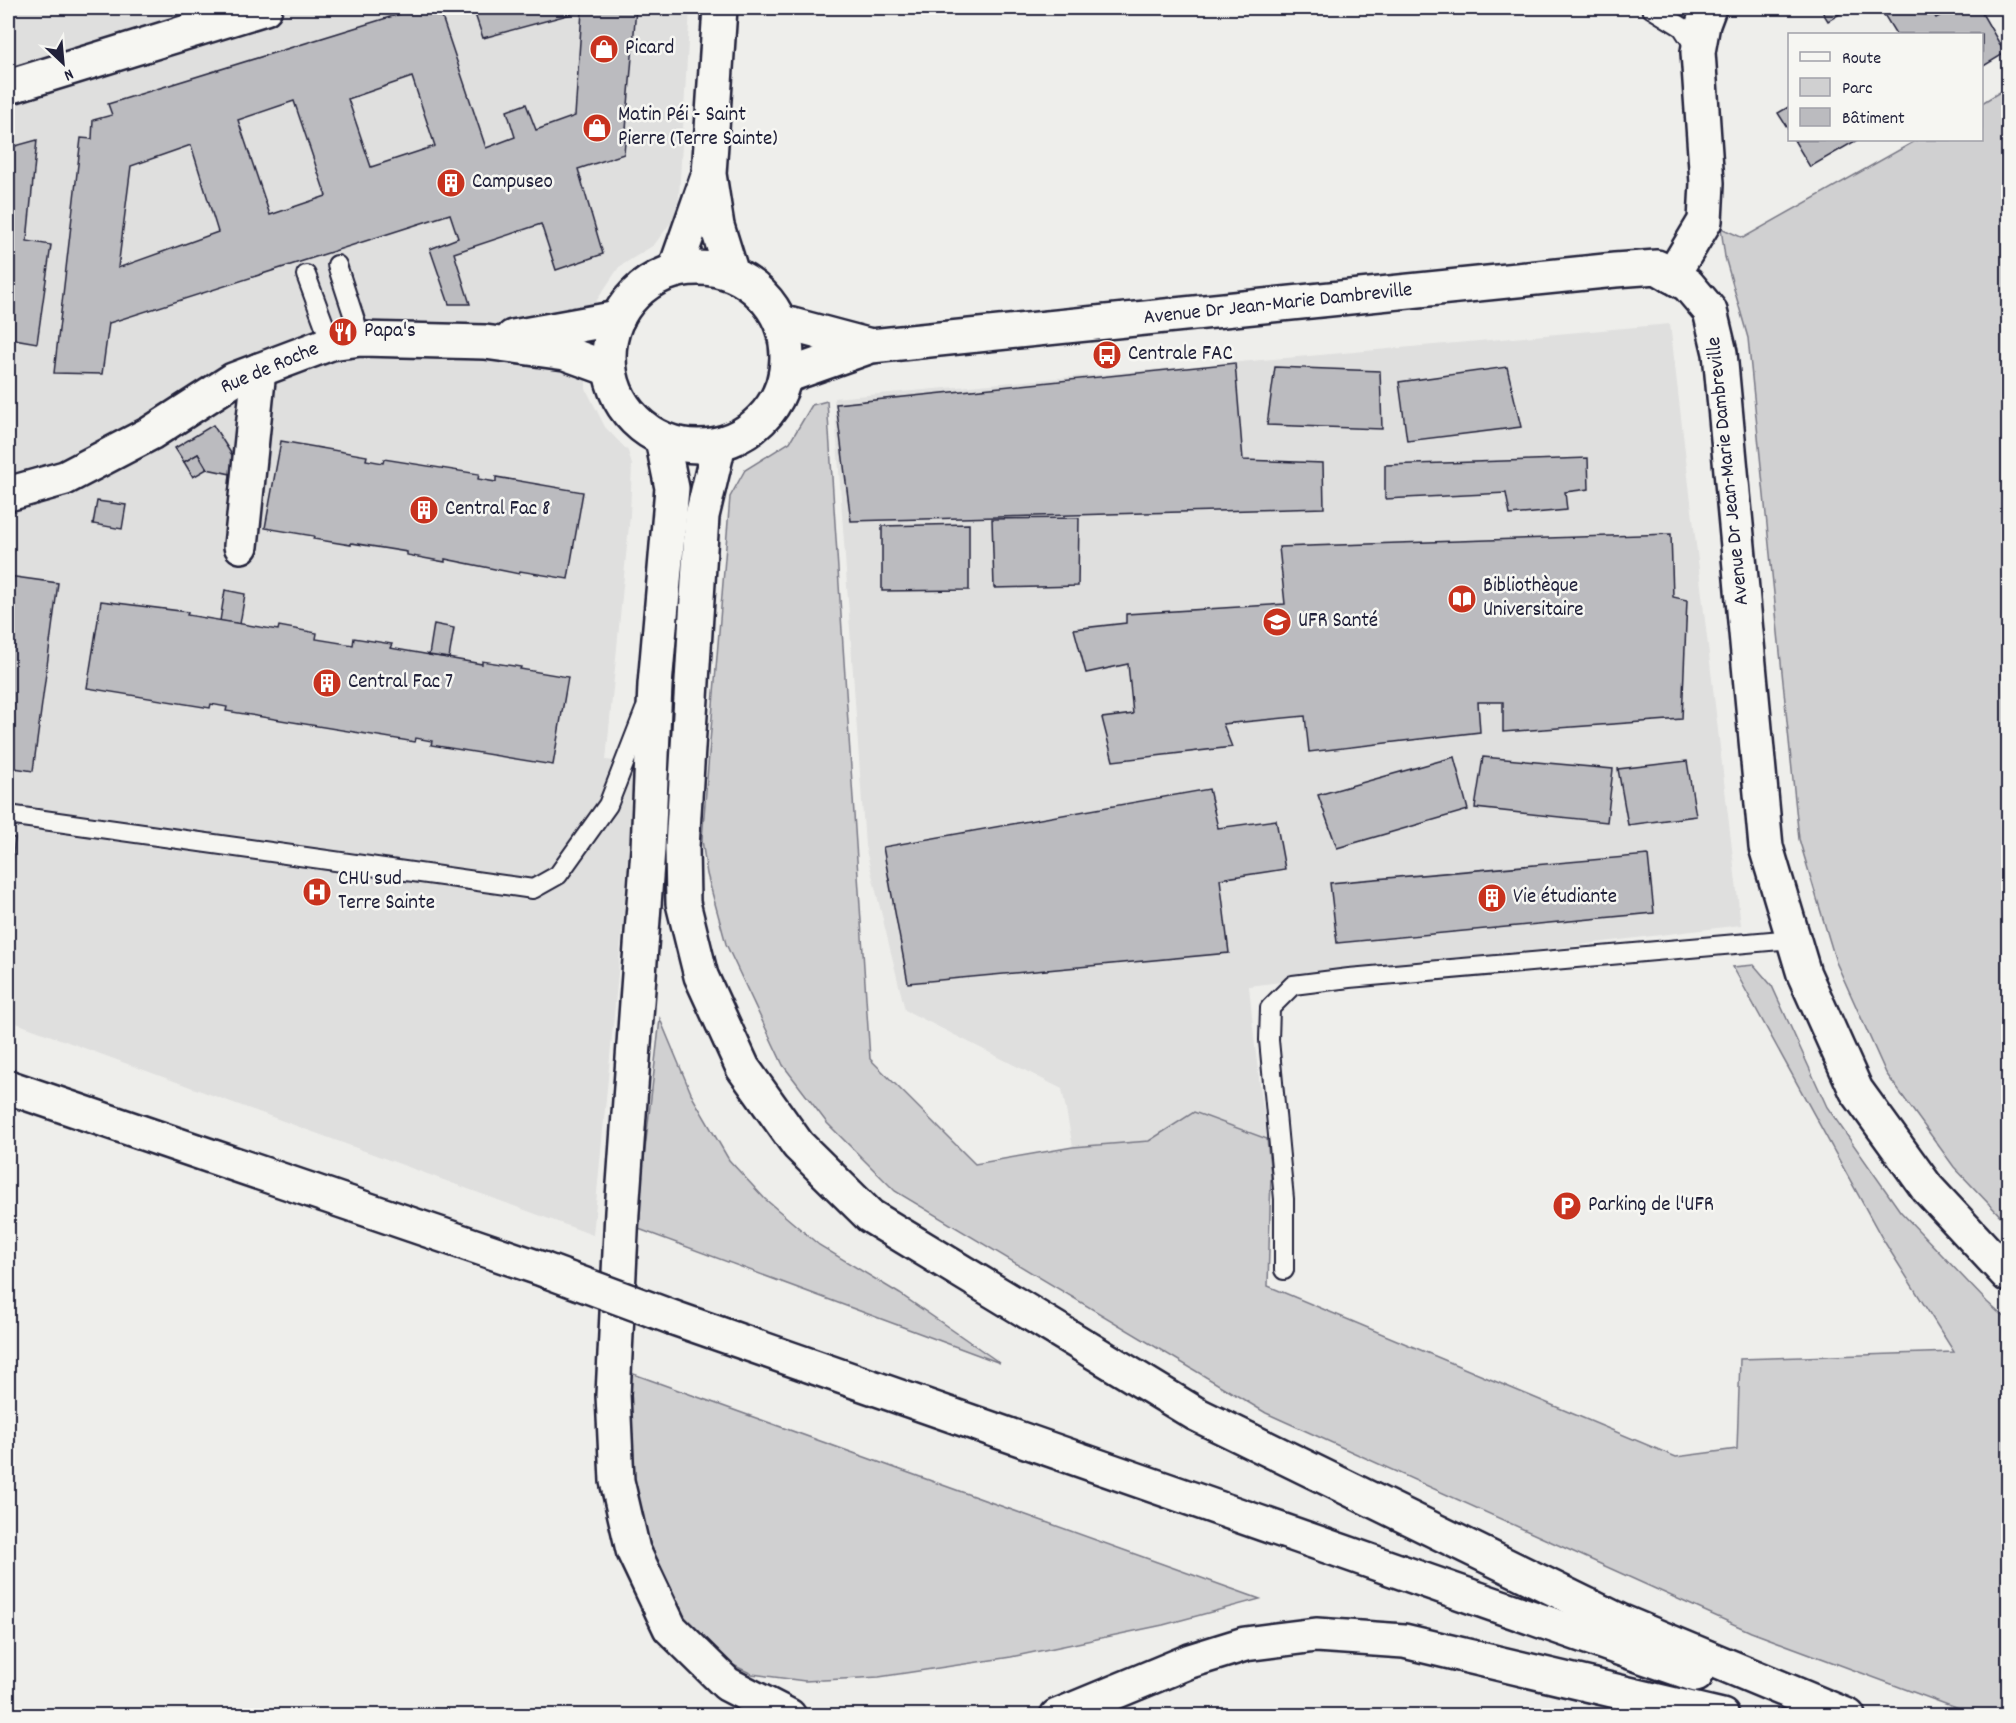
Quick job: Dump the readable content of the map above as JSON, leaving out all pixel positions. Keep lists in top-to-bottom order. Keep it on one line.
{"streets":{"main road":["Avenue Dr Jean-Marie Dambreville","Rue de Roche"]},"crossings":[["Avenue Dr Jean-Marie Dambreville","Rue de Roche"]],"places":{"shop":["Picard","Matin Péi - Saint Pierre (Terre Sainte)"],"building":["Campuseo","Central Fac 8","Central Fac 7","Vie étudiante"],"restaurant":["Papa's"],"bus stop":["Centrale FAC"],"library":["Bibliothèque Universitaire"],"school or university":["UFR Santé"],"hospital":["CHU sud Terre Sainte"],"parking":["Parking de l'UFR"]},"legend":["Route","Parc","Bâtiment"],"north":"bottom right"}
